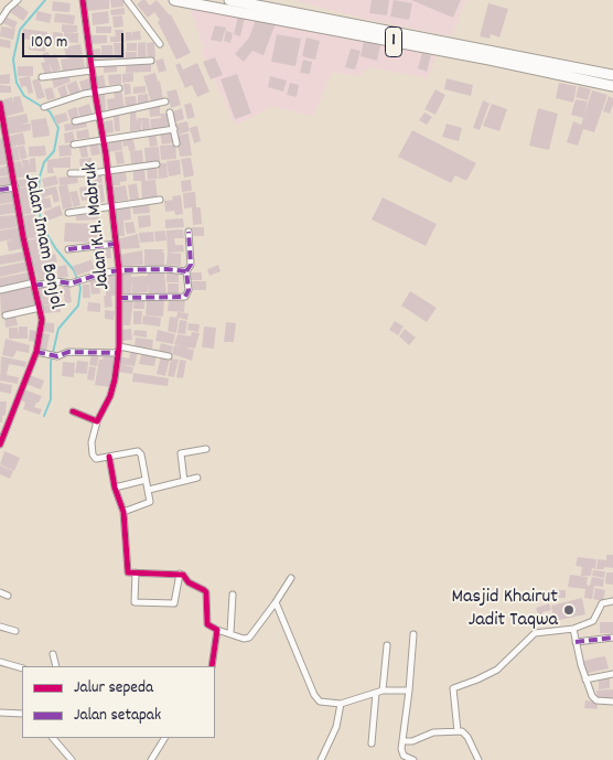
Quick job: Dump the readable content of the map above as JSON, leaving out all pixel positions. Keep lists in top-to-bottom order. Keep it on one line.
{"streets":{"highway":["1"],"street":["Jalan K.H. Mabruk","Jalan Imam Bonjol"]},"places":["Masjid Khairut Jadit Taqwa"],"legend":["Jalur sepeda","Jalan setapak"],"scale_bar":"100 m"}
